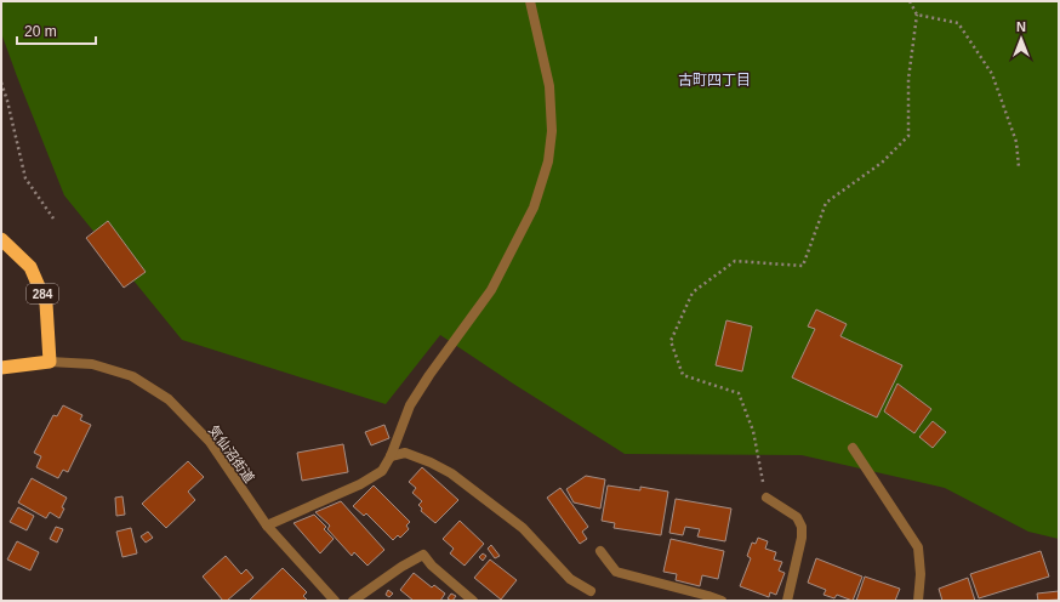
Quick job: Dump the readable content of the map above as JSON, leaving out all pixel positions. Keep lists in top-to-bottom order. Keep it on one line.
{"streets":{"highway":["284"],"street":["気仙沼街道"]},"crossings":[["284","気仙沼街道"]],"districts":["古町四丁目"],"scale_bar":"20 m","north":"top"}
